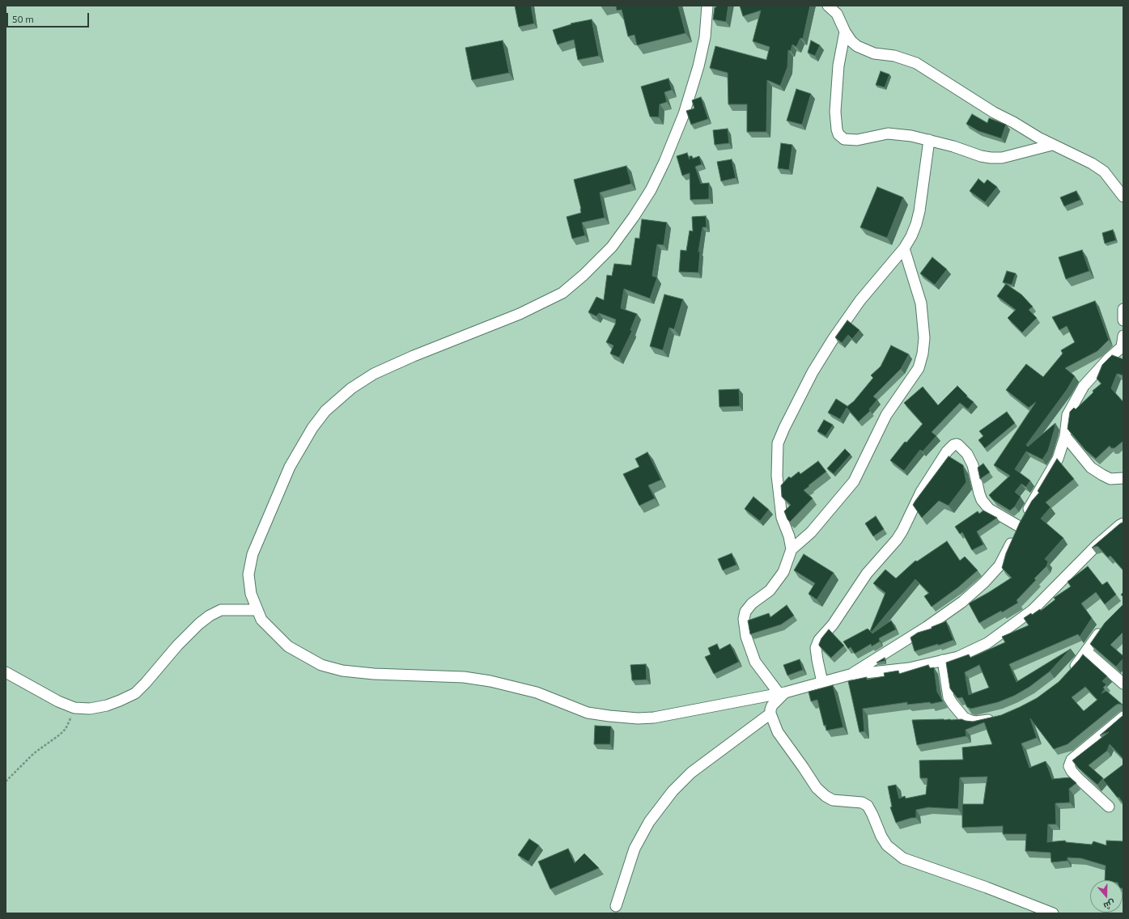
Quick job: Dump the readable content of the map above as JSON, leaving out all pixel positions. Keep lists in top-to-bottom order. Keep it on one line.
{"scale_bar":"50 m","north":"bottom"}
